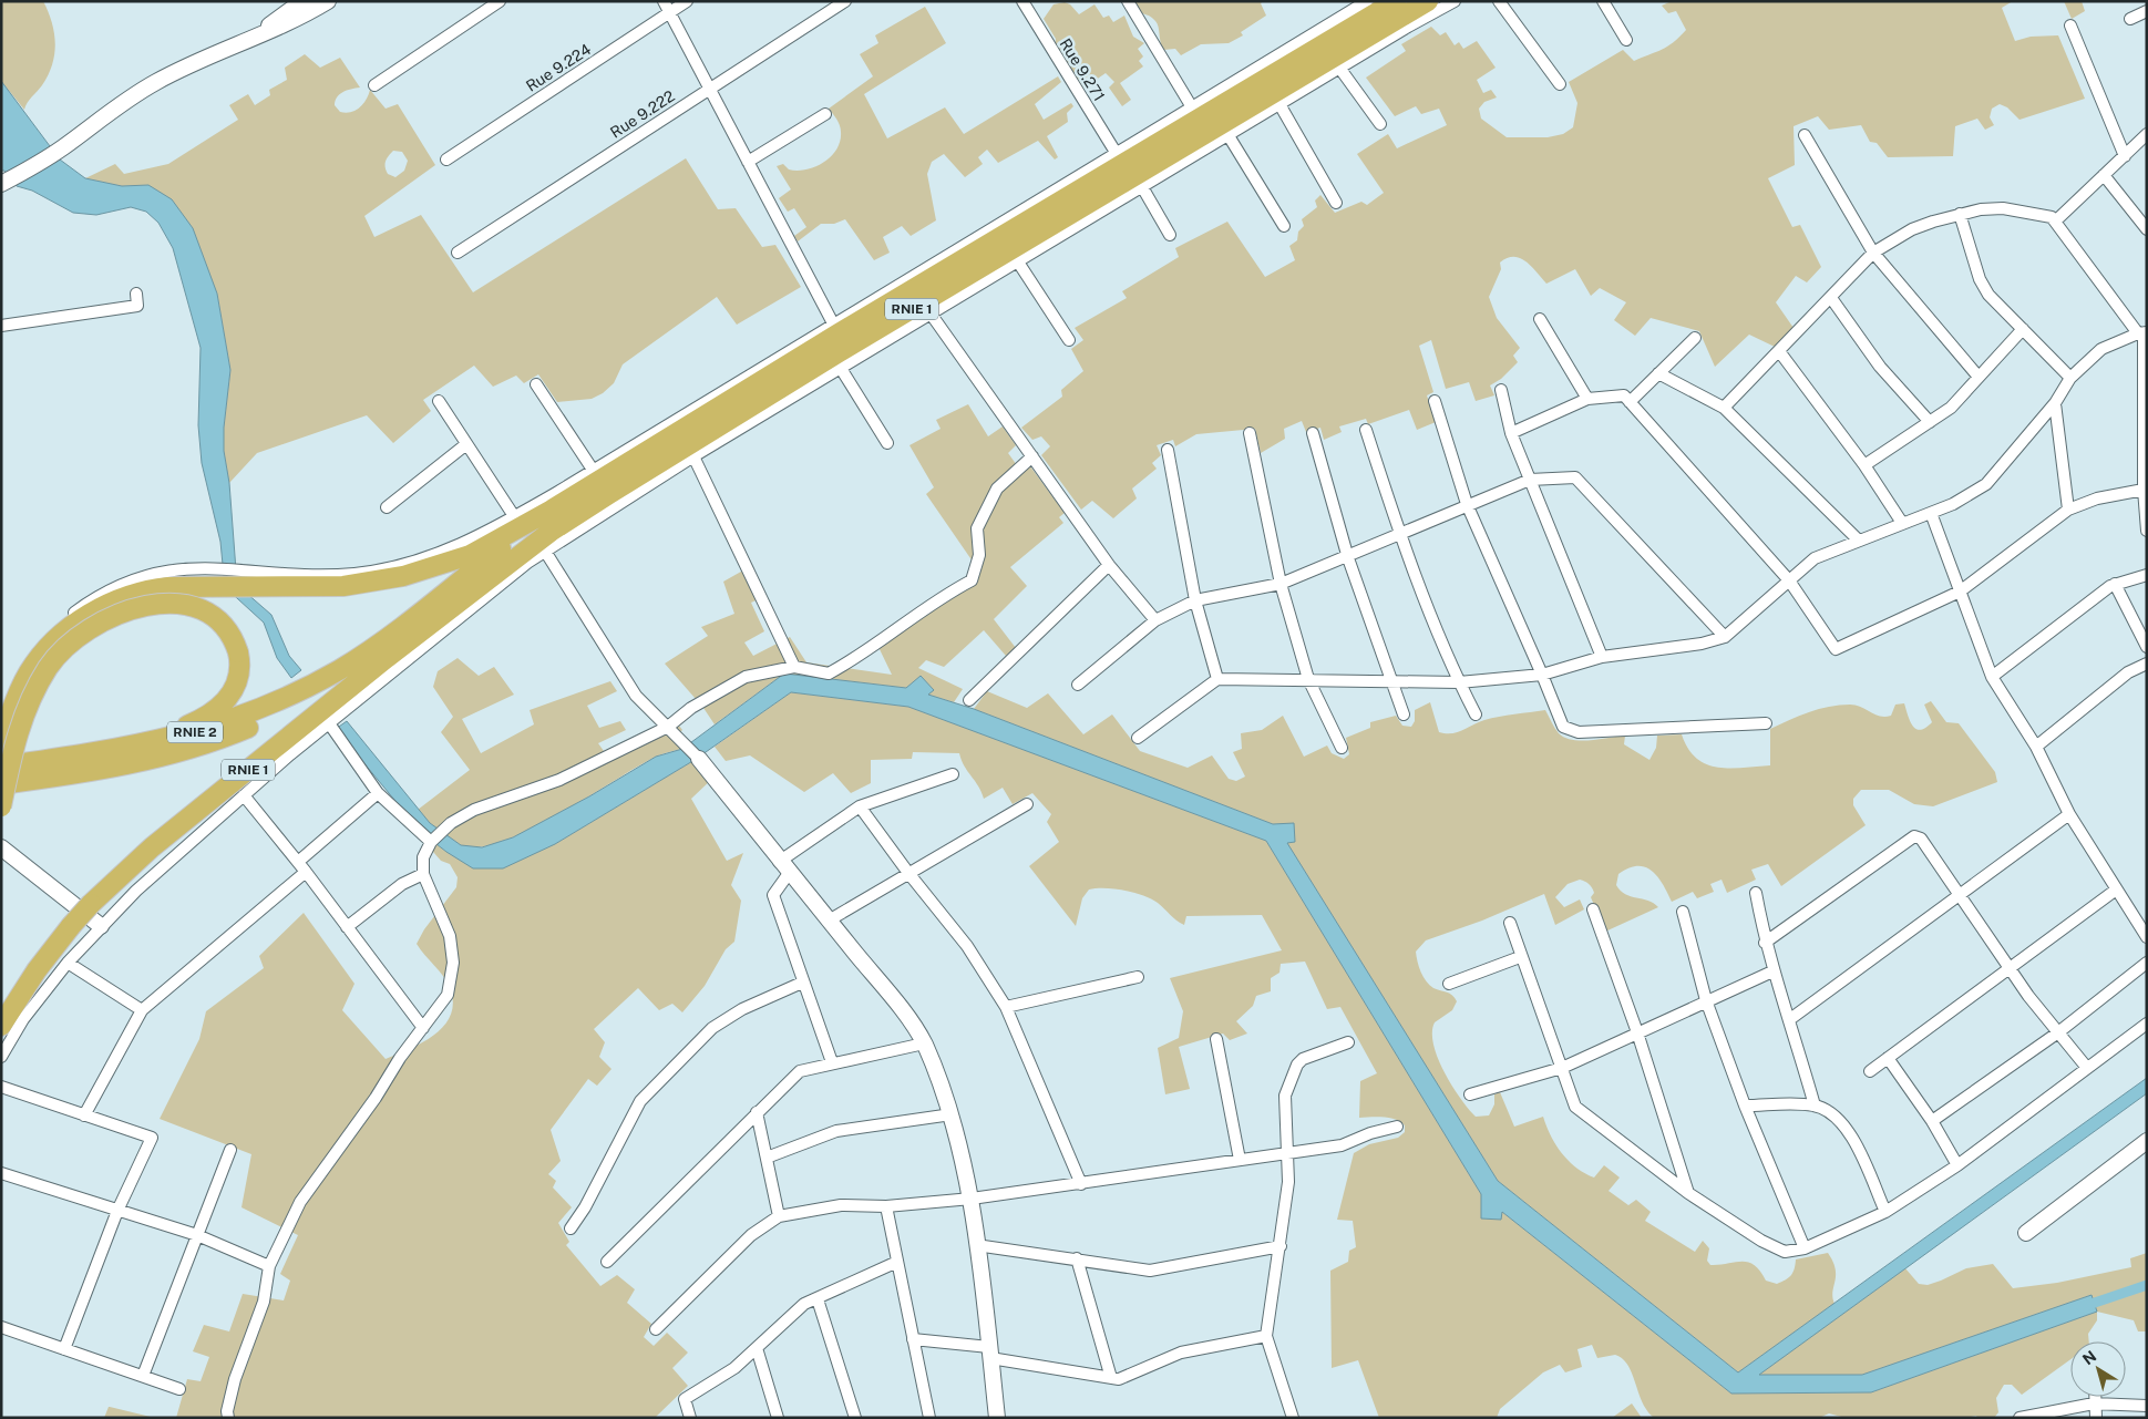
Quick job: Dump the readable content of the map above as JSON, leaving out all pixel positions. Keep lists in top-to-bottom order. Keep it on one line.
{"streets":{"highway":["RNIE 1","RNIE 2"],"street":["Rue 9.224","Rue 9.271","Rue 9.222"]},"crossings":[["RNIE 1","RNIE 2"]],"north":"top left"}
